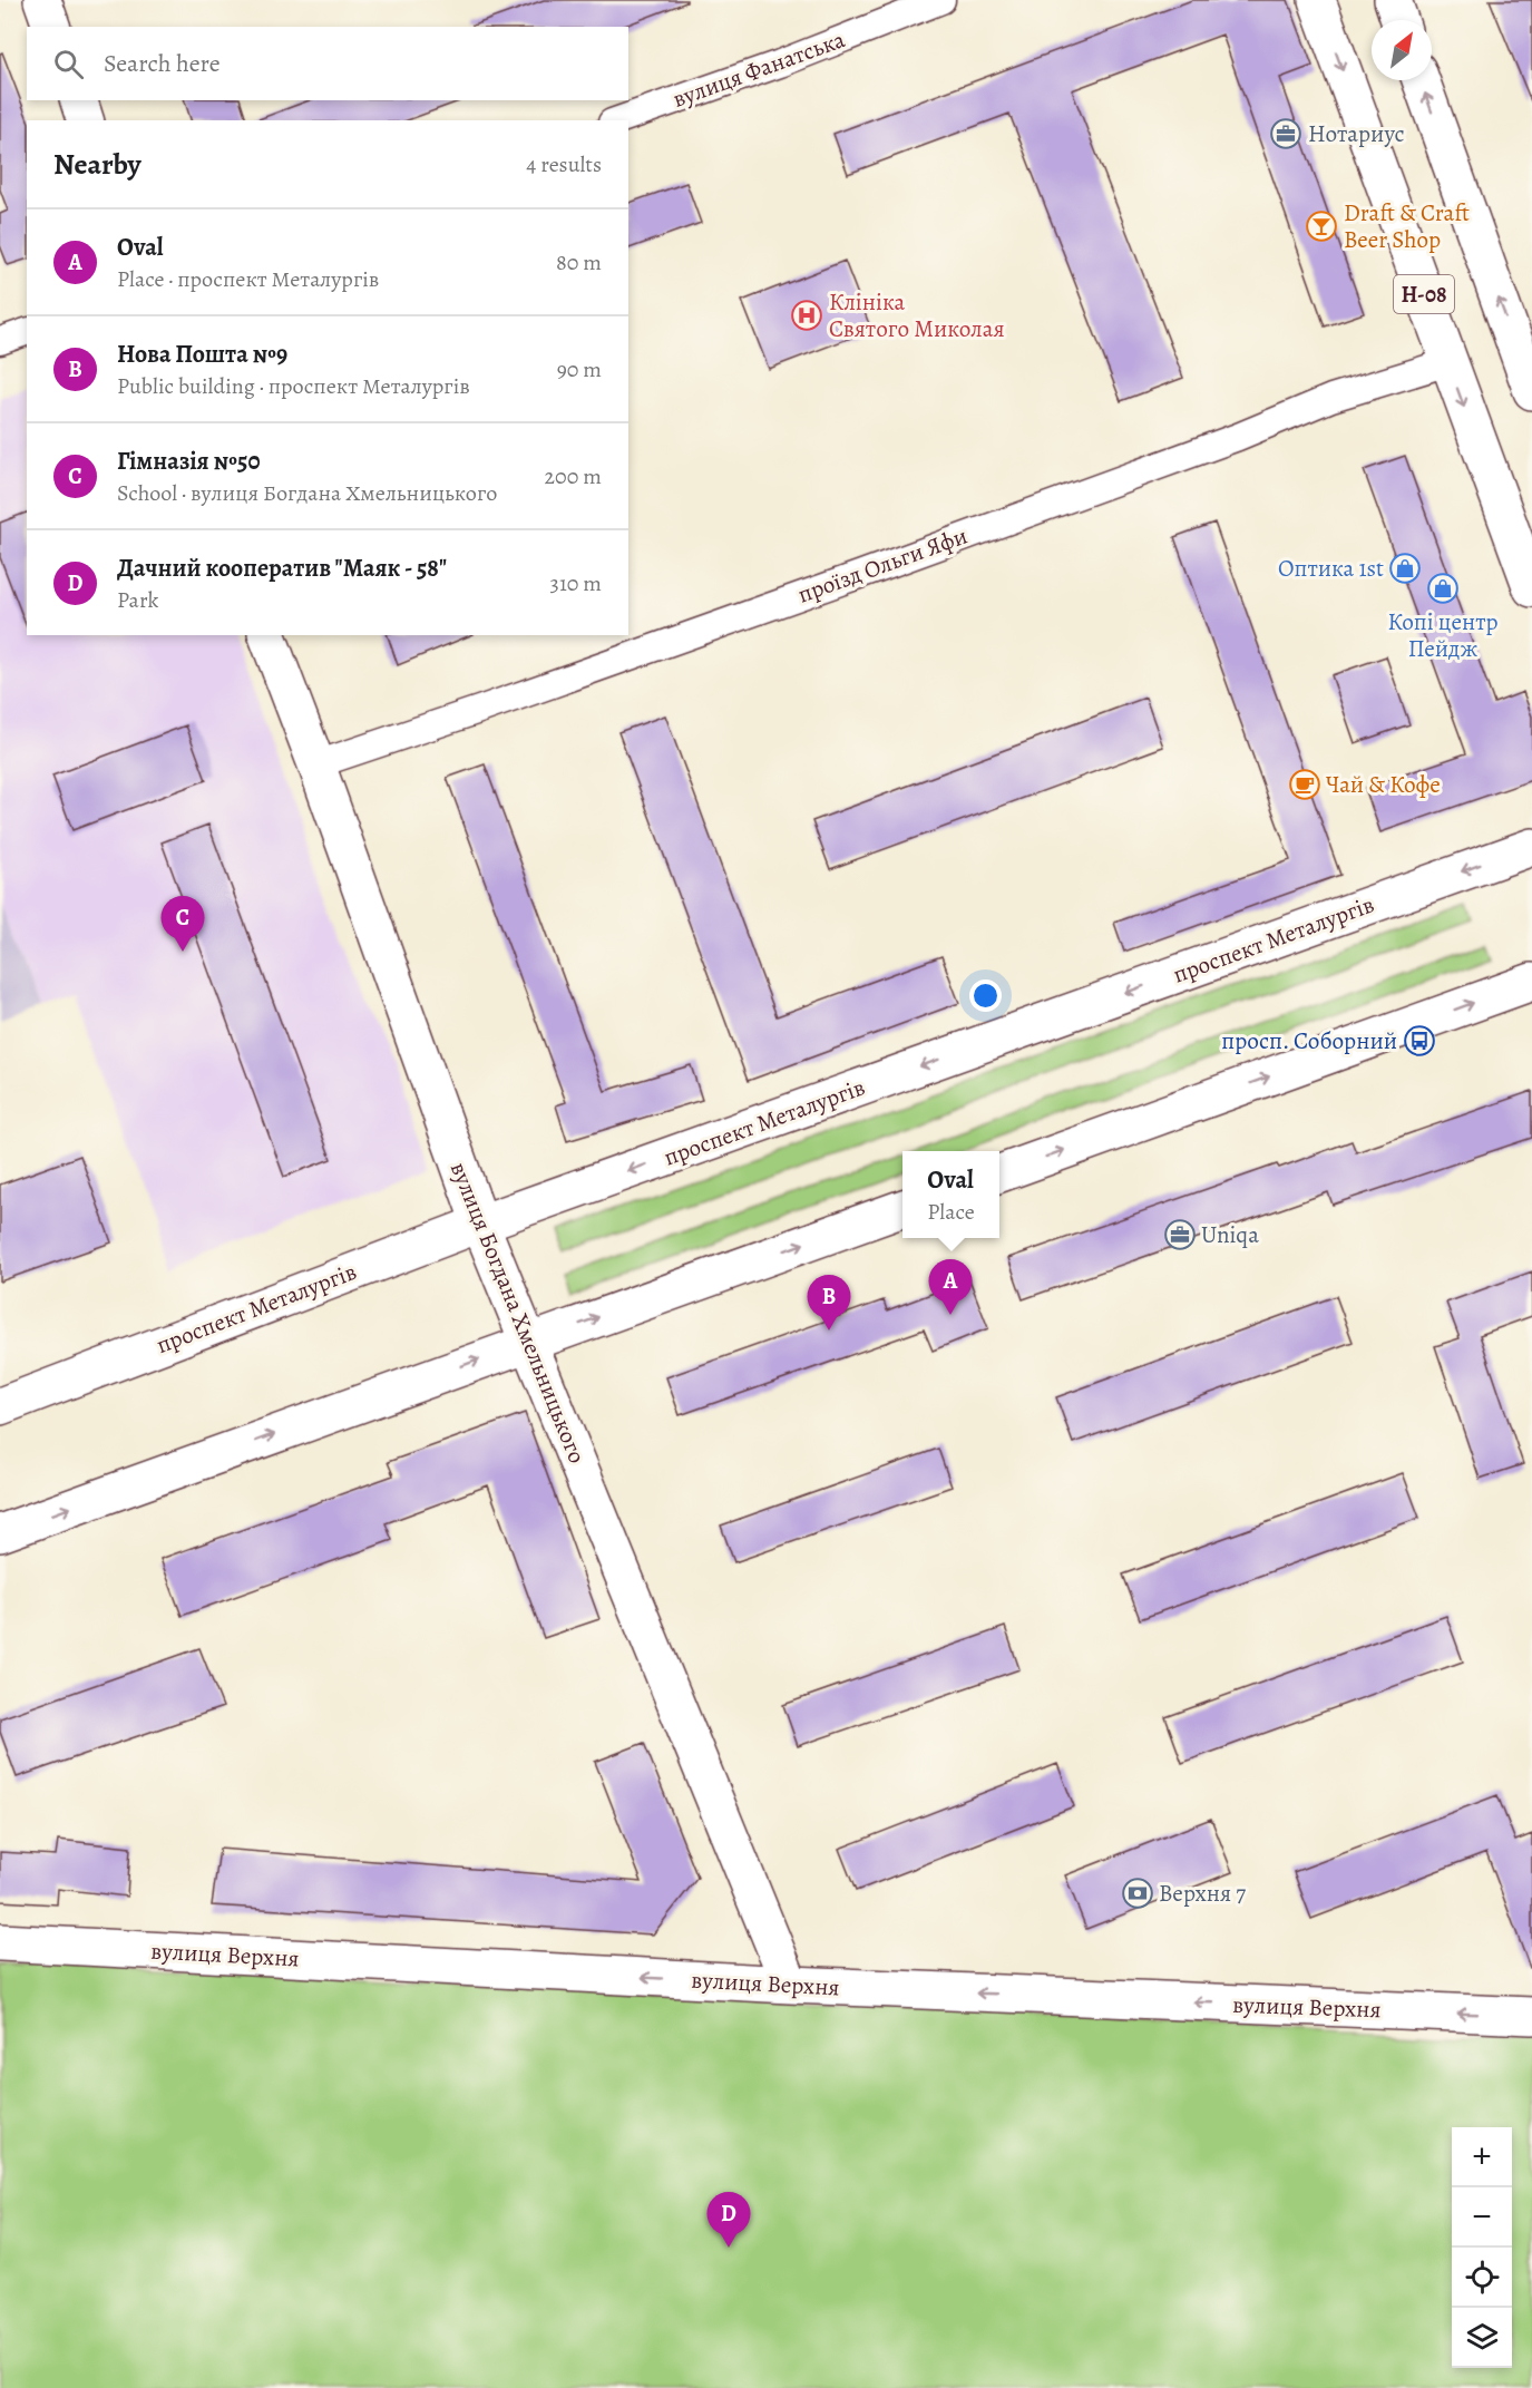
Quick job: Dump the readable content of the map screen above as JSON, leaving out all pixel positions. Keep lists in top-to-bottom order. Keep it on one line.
{"streets":{"main road":["Н-08","проспект Металургів","вулиця Богдана Хмельницького","вулиця Верхня"],"street":["вулиця Фанатська","проїзд Ольги Яфи"]},"crossings":[["Н-08","проїзд Ольги Яфи"],["проїзд Ольги Яфи","вулиця Богдана Хмельницького"],["проспект Металургів","вулиця Богдана Хмельницького"],["вулиця Богдана Хмельницького","вулиця Верхня"]],"one_way":["вулиця Верхня"],"places":{"office":["Нотариус","Uniqa"],"bar":["Draft & Craft Beer Shop"],"hospital":["Клініка Святого Миколая"],"shop":["Оптика 1st","Копі центр Пейдж"],"cafe":["Чай & Кофе"],"bus stop":["просп. Соборний"],"bank":["Верхня 7"]},"north":"top right","page":{"search":"Search here","heading":["Nearby","4 results"],"list":[{"mark":"A","name":"Oval","note":"Place · проспект Металургів","value":"80 m"},{"mark":"B","name":"Нова Пошта №9","note":"Public building · проспект Металургів","value":"90 m"},{"mark":"C","name":"Гімназія №50","note":"School · вулиця Богдана Хмельницького","value":"200 m"},{"mark":"D","name":"Дачний кооператив \"Маяк - 58\"","note":"Park","value":"310 m"}],"pins":["C","A","B","D"],"popup":["Oval","Place"],"map_buttons":["+","−"]}}
